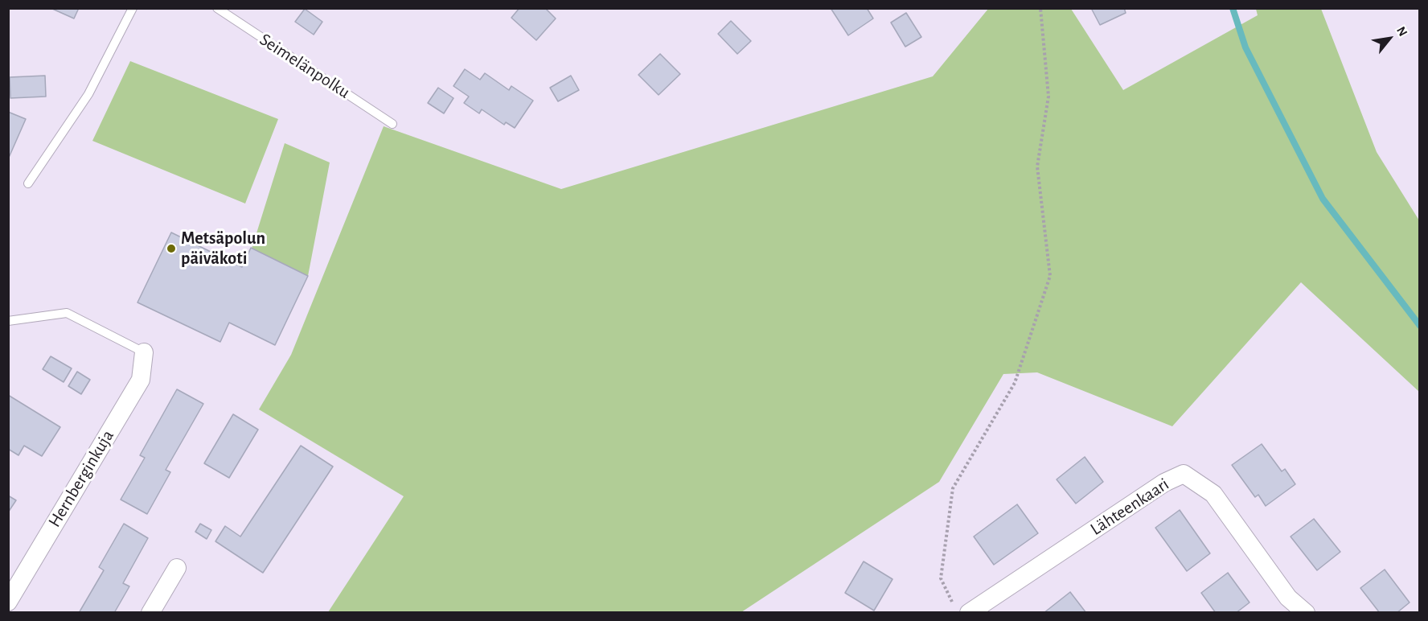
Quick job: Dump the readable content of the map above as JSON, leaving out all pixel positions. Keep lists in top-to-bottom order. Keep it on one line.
{"streets":{"street":["Hernberginkuja","Lähteenkaari"],"lane":["Seimelänpolku"]},"places":["Metsäpolun päiväkoti"],"north":"top right"}
